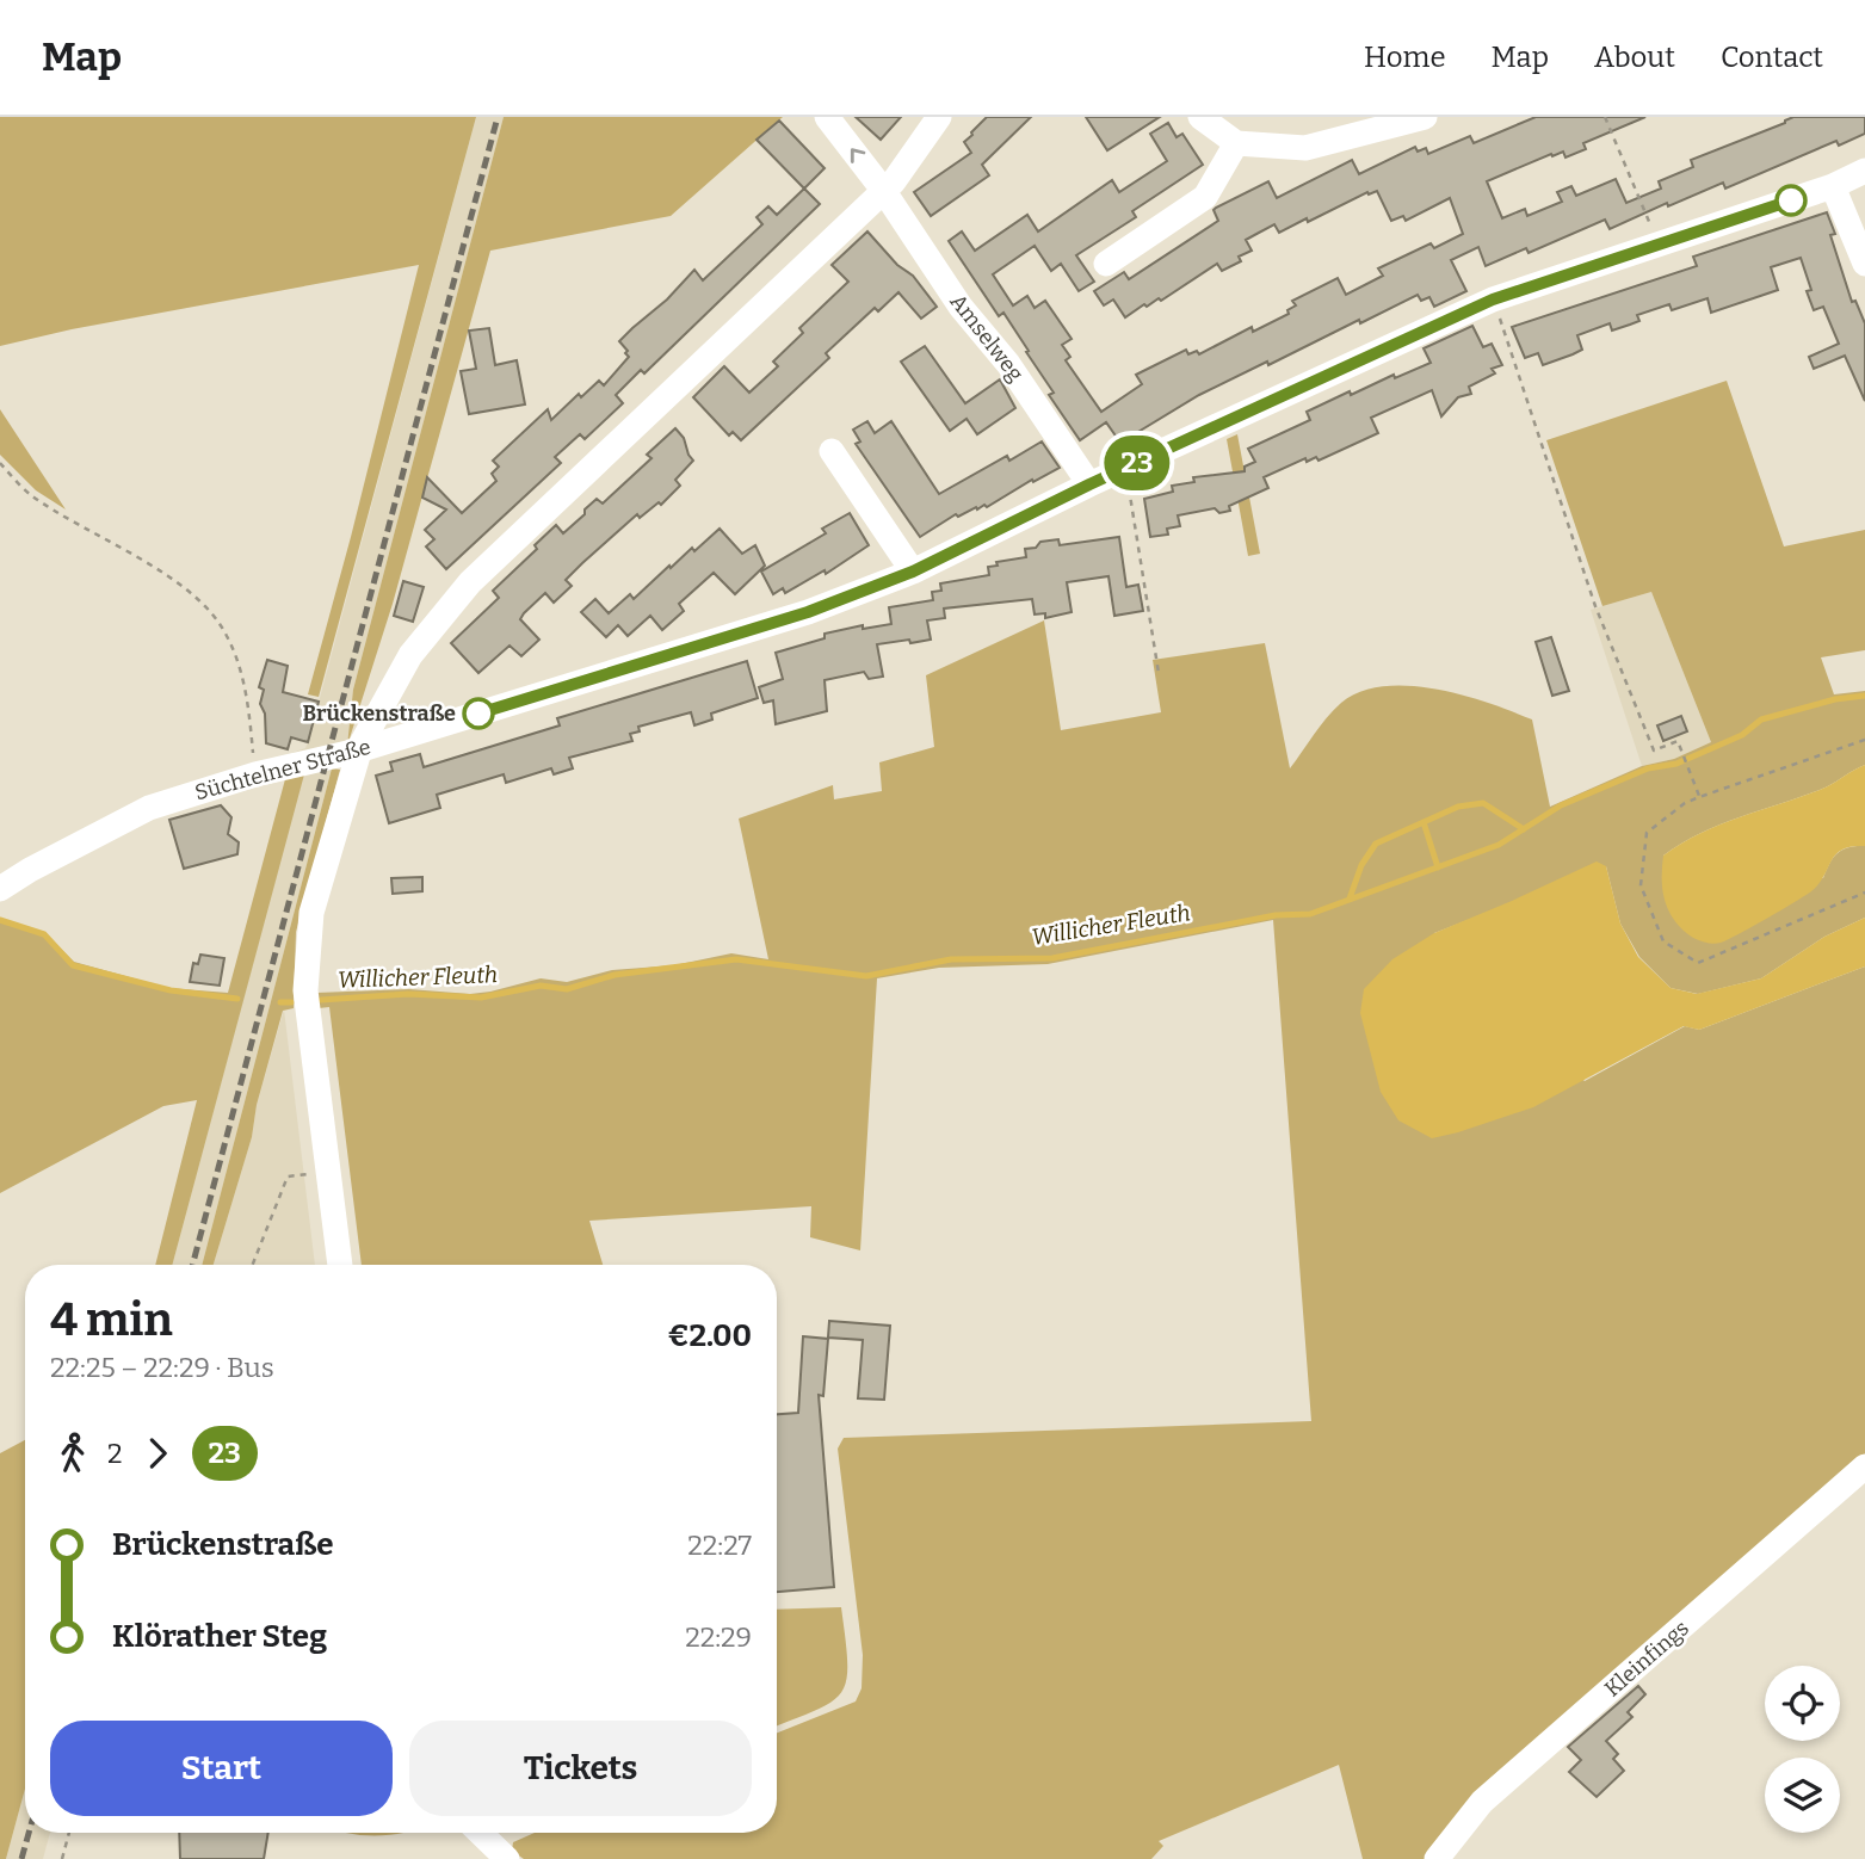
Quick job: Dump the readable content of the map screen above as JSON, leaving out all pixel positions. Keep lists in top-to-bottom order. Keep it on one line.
{"streets":{"street":["Amselweg","Süchtelner Straße","Kleinfings"]},"crossings":[["Amselweg","Süchtelner Straße"]],"water":["Willicher Fleuth"],"places":["Brückenstraße"],"lines":["bus line 23"],"page":{"header":"Map","nav":["Home","Map","About","Contact"],"on_map":"23","heading":["4 min","22:25 – 22:29 · Bus","€2.00"],"legs":["2","23"],"list":[{"name":"Brückenstraße","value":"22:27"},{"name":"Klörather Steg","value":"22:29"}],"buttons":["Start","Tickets"]}}
